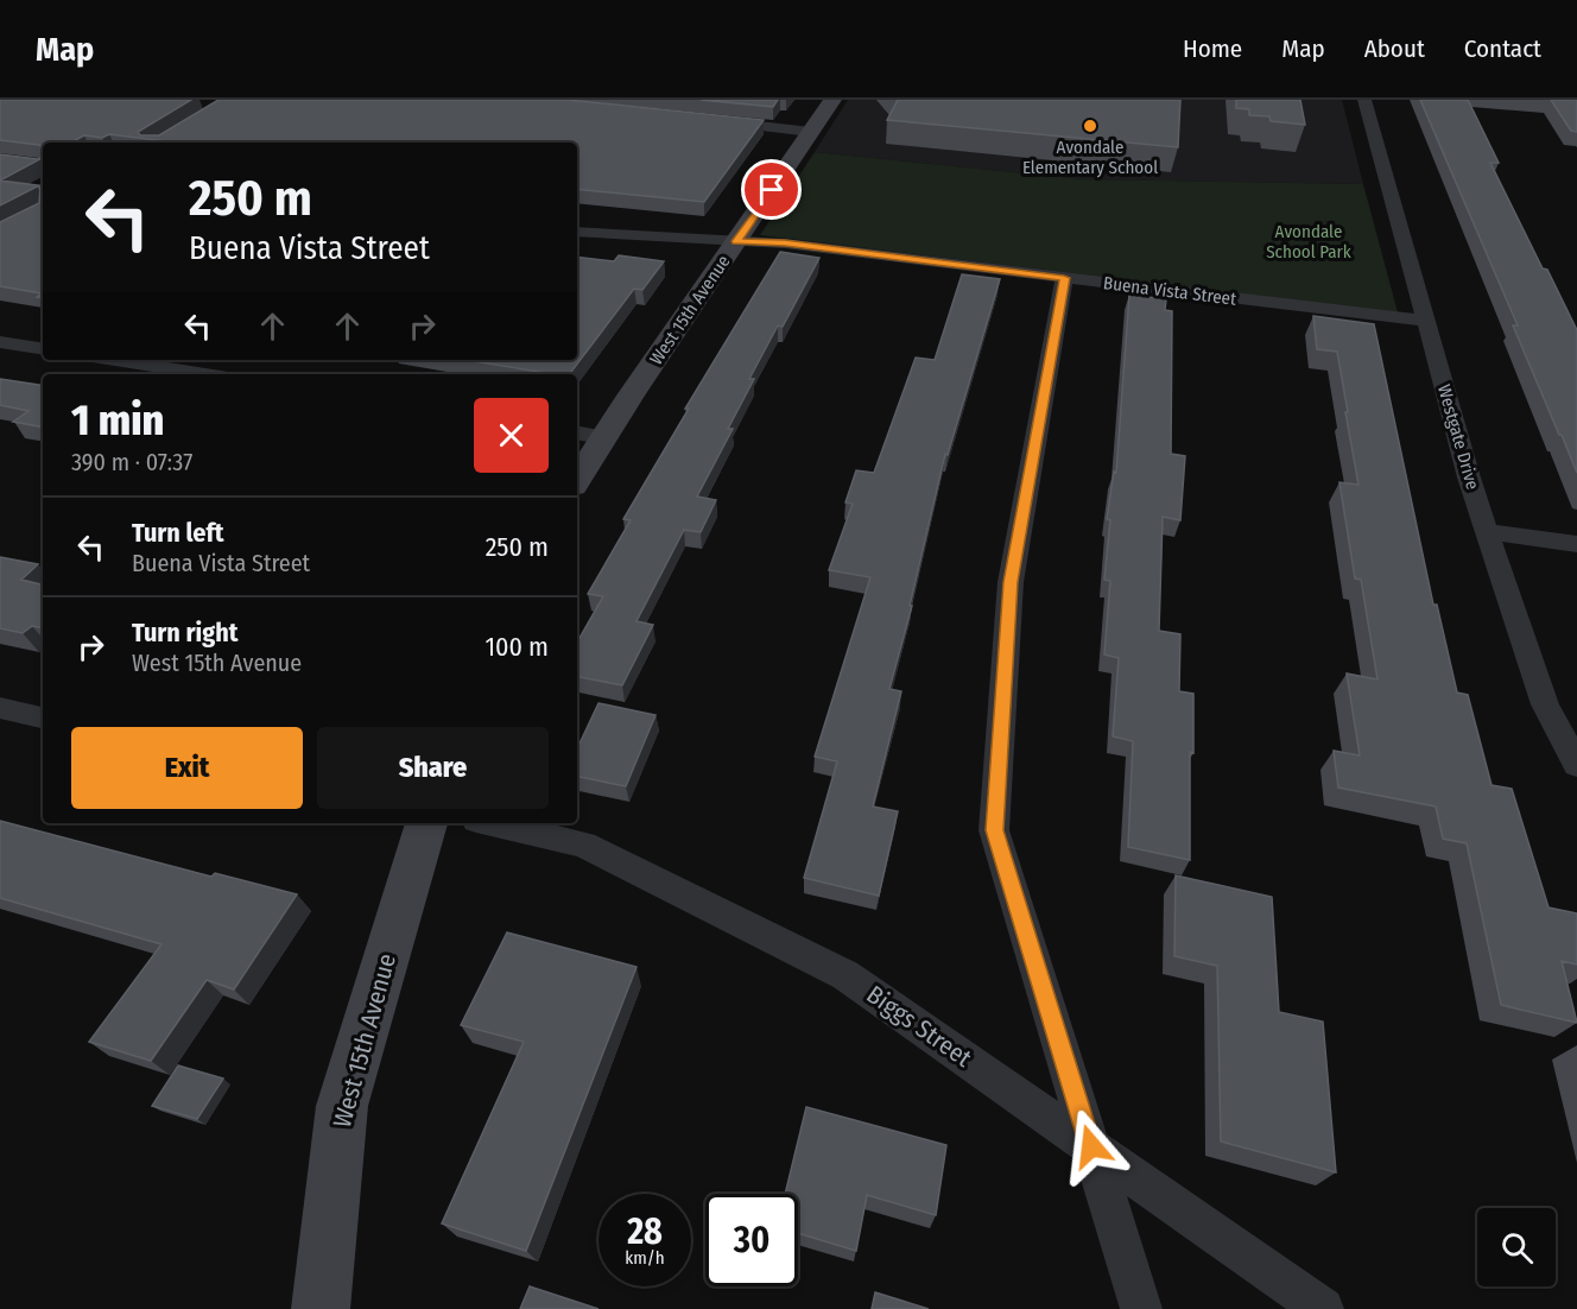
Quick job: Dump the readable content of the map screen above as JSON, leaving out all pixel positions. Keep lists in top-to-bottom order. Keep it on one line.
{"streets":{"street":["Buena Vista Street","West 15th Avenue","Westgate Drive","Biggs Street"]},"crossings":[["Buena Vista Street","West 15th Avenue"],["Buena Vista Street","Westgate Drive"]],"parks":["Avondale School Park"],"places":["Avondale Elementary School"],"page":{"header":"Map","nav":["Home","Map","About","Contact"],"turn":["250 m","Buena Vista Street"],"heading":["1 min","390 m · 07:37"],"list":[{"name":"Turn left","note":"Buena Vista Street","value":"250 m"},{"name":"Turn right","note":"West 15th Avenue","value":"100 m"}],"buttons":["Exit","Share"],"speed":"28 km/h","limit":"30"}}
